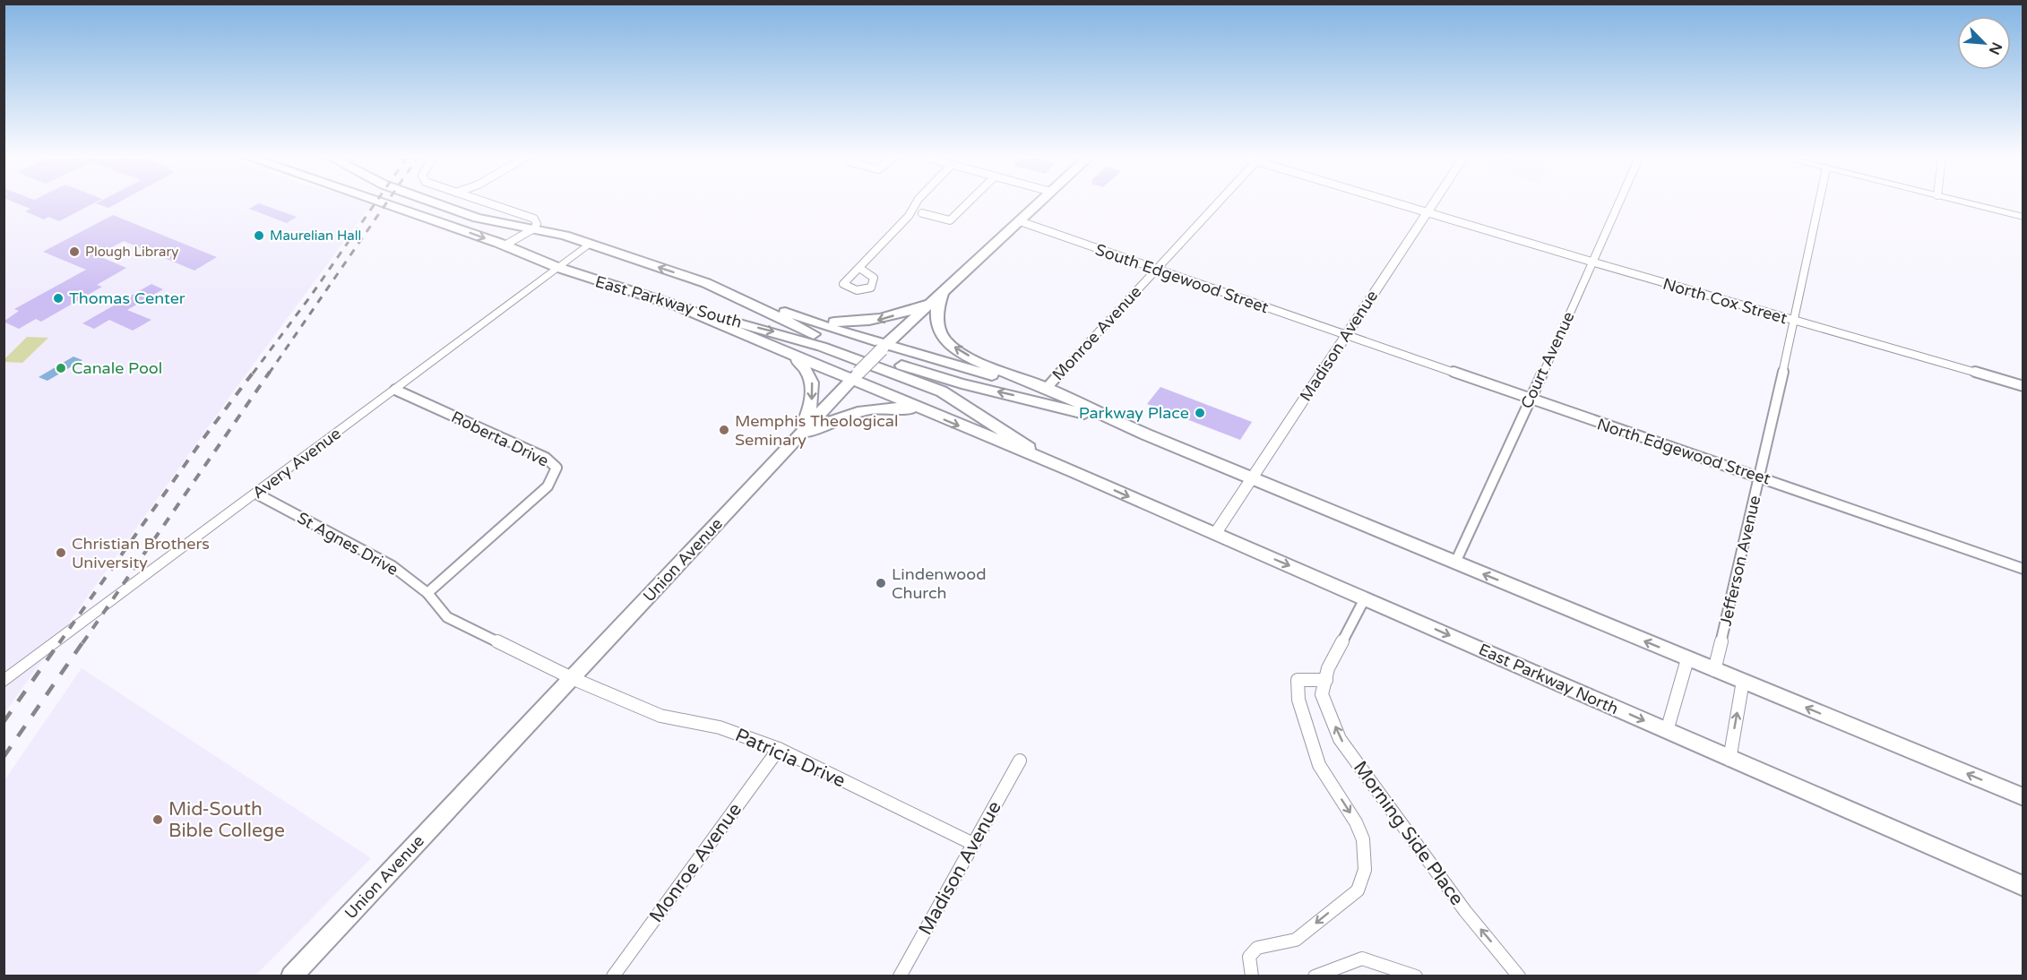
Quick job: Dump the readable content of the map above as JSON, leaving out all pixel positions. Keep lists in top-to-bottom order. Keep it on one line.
{"streets":{"main road":["East Parkway South","Union Avenue","East Parkway North"],"street":["South Edgewood Street","North Cox Street","Monroe Avenue","Madison Avenue","Court Avenue","Roberta Drive","North Edgewood Street","Avery Avenue","St Agnes Drive","Jefferson Avenue","Patricia Drive","Morning Side Place"]},"crossings":[["South Edgewood Street","Monroe Avenue"],["South Edgewood Street","Madison Avenue"],["South Edgewood Street","North Edgewood Street"],["South Edgewood Street","Union Avenue"],["North Cox Street","Madison Avenue"],["North Cox Street","Court Avenue"],["North Cox Street","Jefferson Avenue"],["East Parkway South","Avery Avenue"],["East Parkway South","East Parkway North"],["Monroe Avenue","Patricia Drive"],["Madison Avenue","North Edgewood Street"],["Madison Avenue","East Parkway North"],["Madison Avenue","Patricia Drive"],["Court Avenue","North Edgewood Street"],["Roberta Drive","Avery Avenue"],["Roberta Drive","St Agnes Drive"],["North Edgewood Street","Jefferson Avenue"],["Avery Avenue","St Agnes Drive"],["St Agnes Drive","Union Avenue"],["St Agnes Drive","Patricia Drive"],["Union Avenue","Patricia Drive"],["East Parkway North","Morning Side Place"]],"places":["Maurelian Hall","Plough Library","Thomas Center","Canale Pool","Parkway Place","Memphis Theological Seminary","Christian Brothers University","Lindenwood Church","Mid-South Bible College"],"north":"bottom right"}
